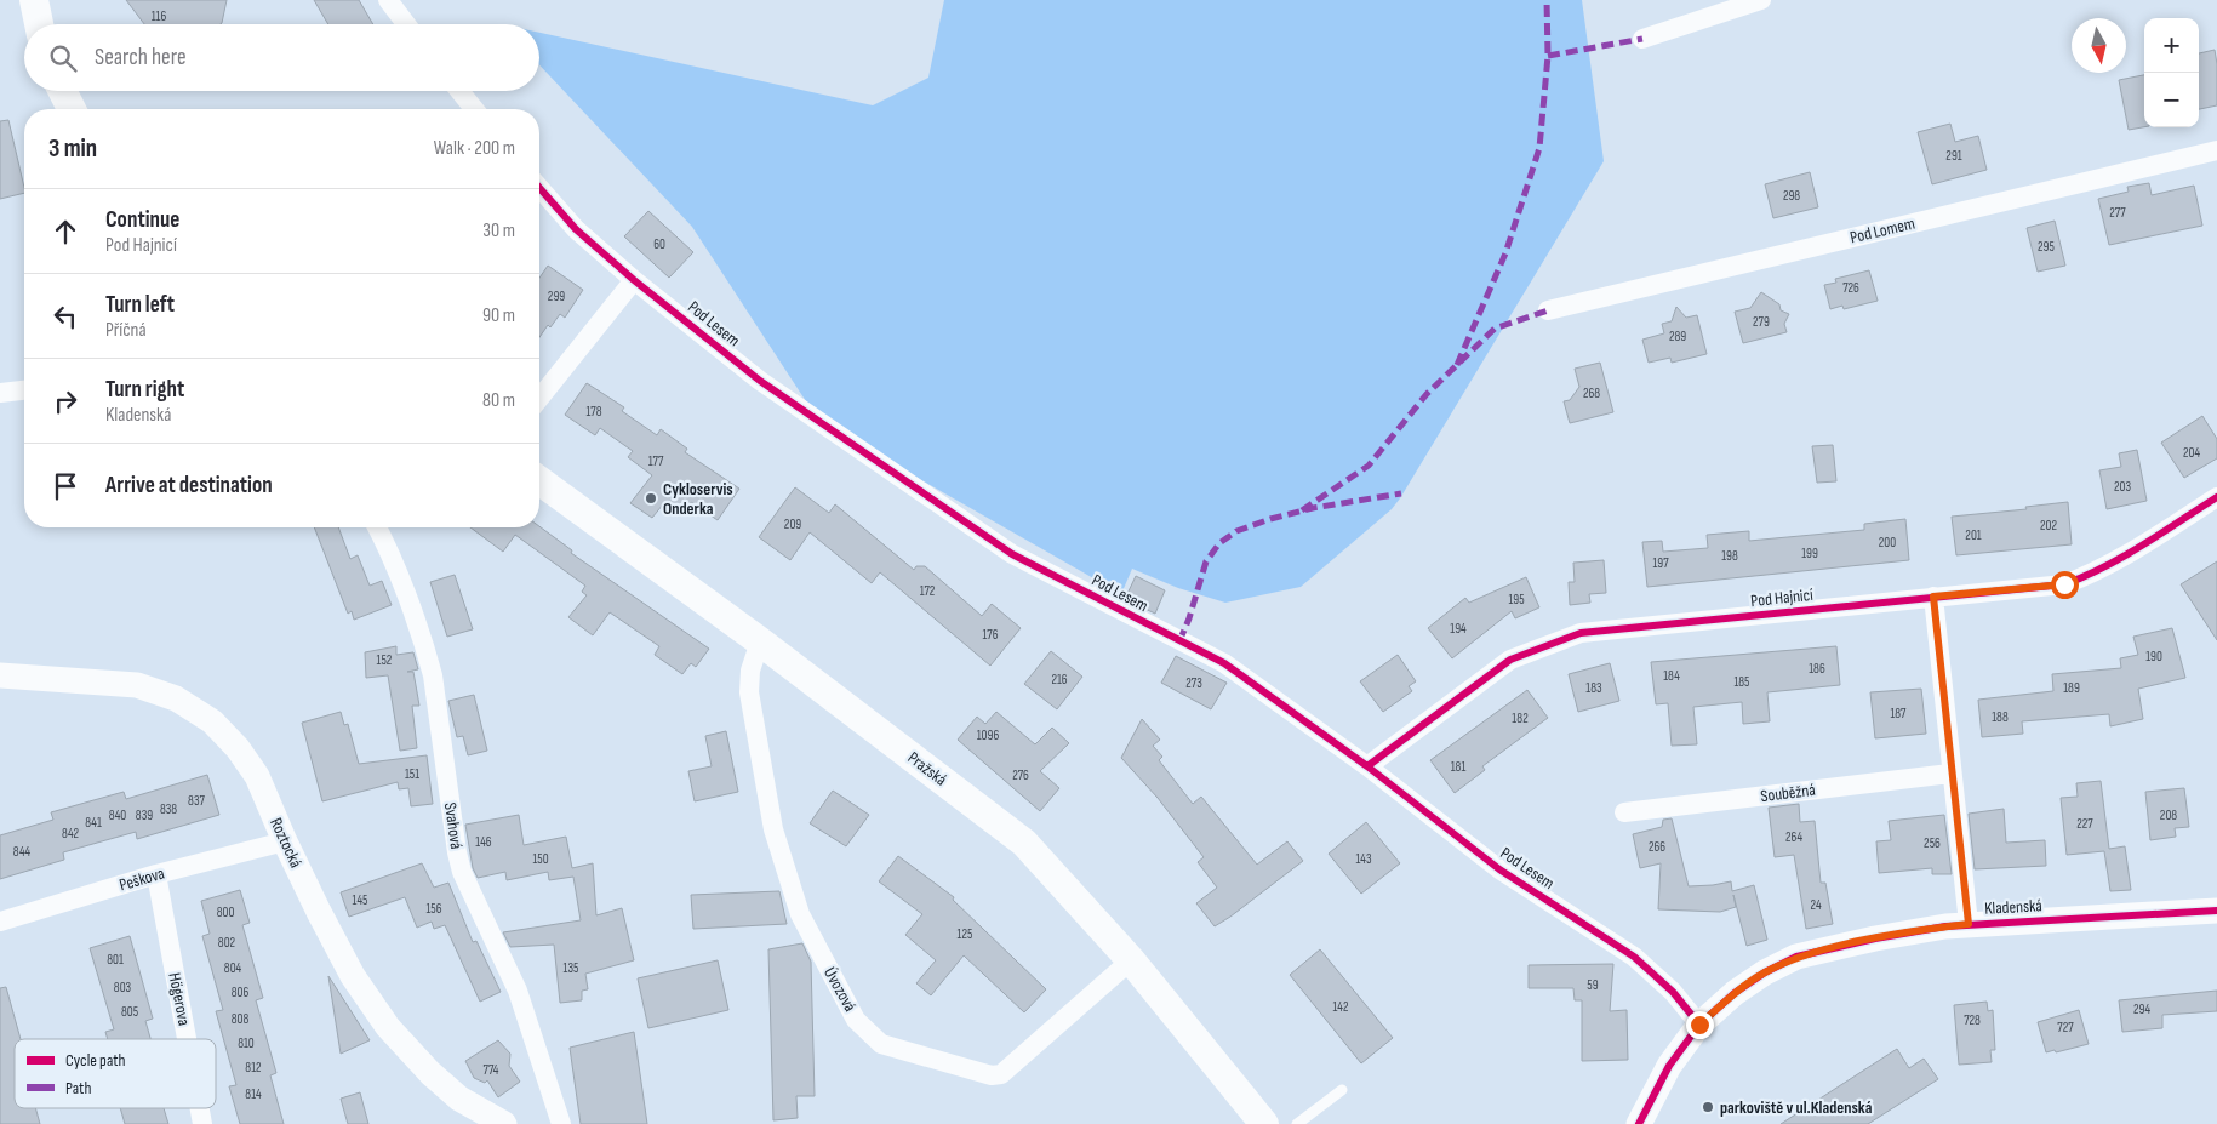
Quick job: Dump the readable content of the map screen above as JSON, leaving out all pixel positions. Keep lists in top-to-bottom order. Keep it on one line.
{"streets":{"main road":["Pražská"],"street":["Pod Lomem","Pod Lesem","Pod Hajnicí","Souběžná","Svahová","Roztocká","Peškova","Kladenská","Úvozová","Högerova"]},"crossings":[["Pod Lesem","Pod Hajnicí"],["Pod Lesem","Kladenská"],["Pražská","Úvozová"],["Roztocká","Peškova"],["Peškova","Högerova"]],"places":["Cykloservis Onderka","parkoviště v ul.Kladenská"],"house_numbers":["116","291","298","277","60","295","726","299","279","289","268","178","204","177","203","209","202","201","200","199","198","197","172","195","194","176","190","152","186","184","216","185","273","183","189","187","188","182","1096","181","151","276","837","838","840","839","208","841","227","842","264","146","256","266","844","150","143","145","24","156","800","125","802","801","804","135","59","803","806","142","294","805","808","728","727","810","812","774","814"],"legend":["Cycle path","Path"],"north":"bottom","page":{"map_buttons":["+","−"],"search":"Search here","heading":["3 min","Walk · 200 m"],"list":[["Continue","Pod Hajnicí","30 m"],["Turn left","Příčná","90 m"],["Turn right","Kladenská","80 m"],"Arrive at destination"]}}
